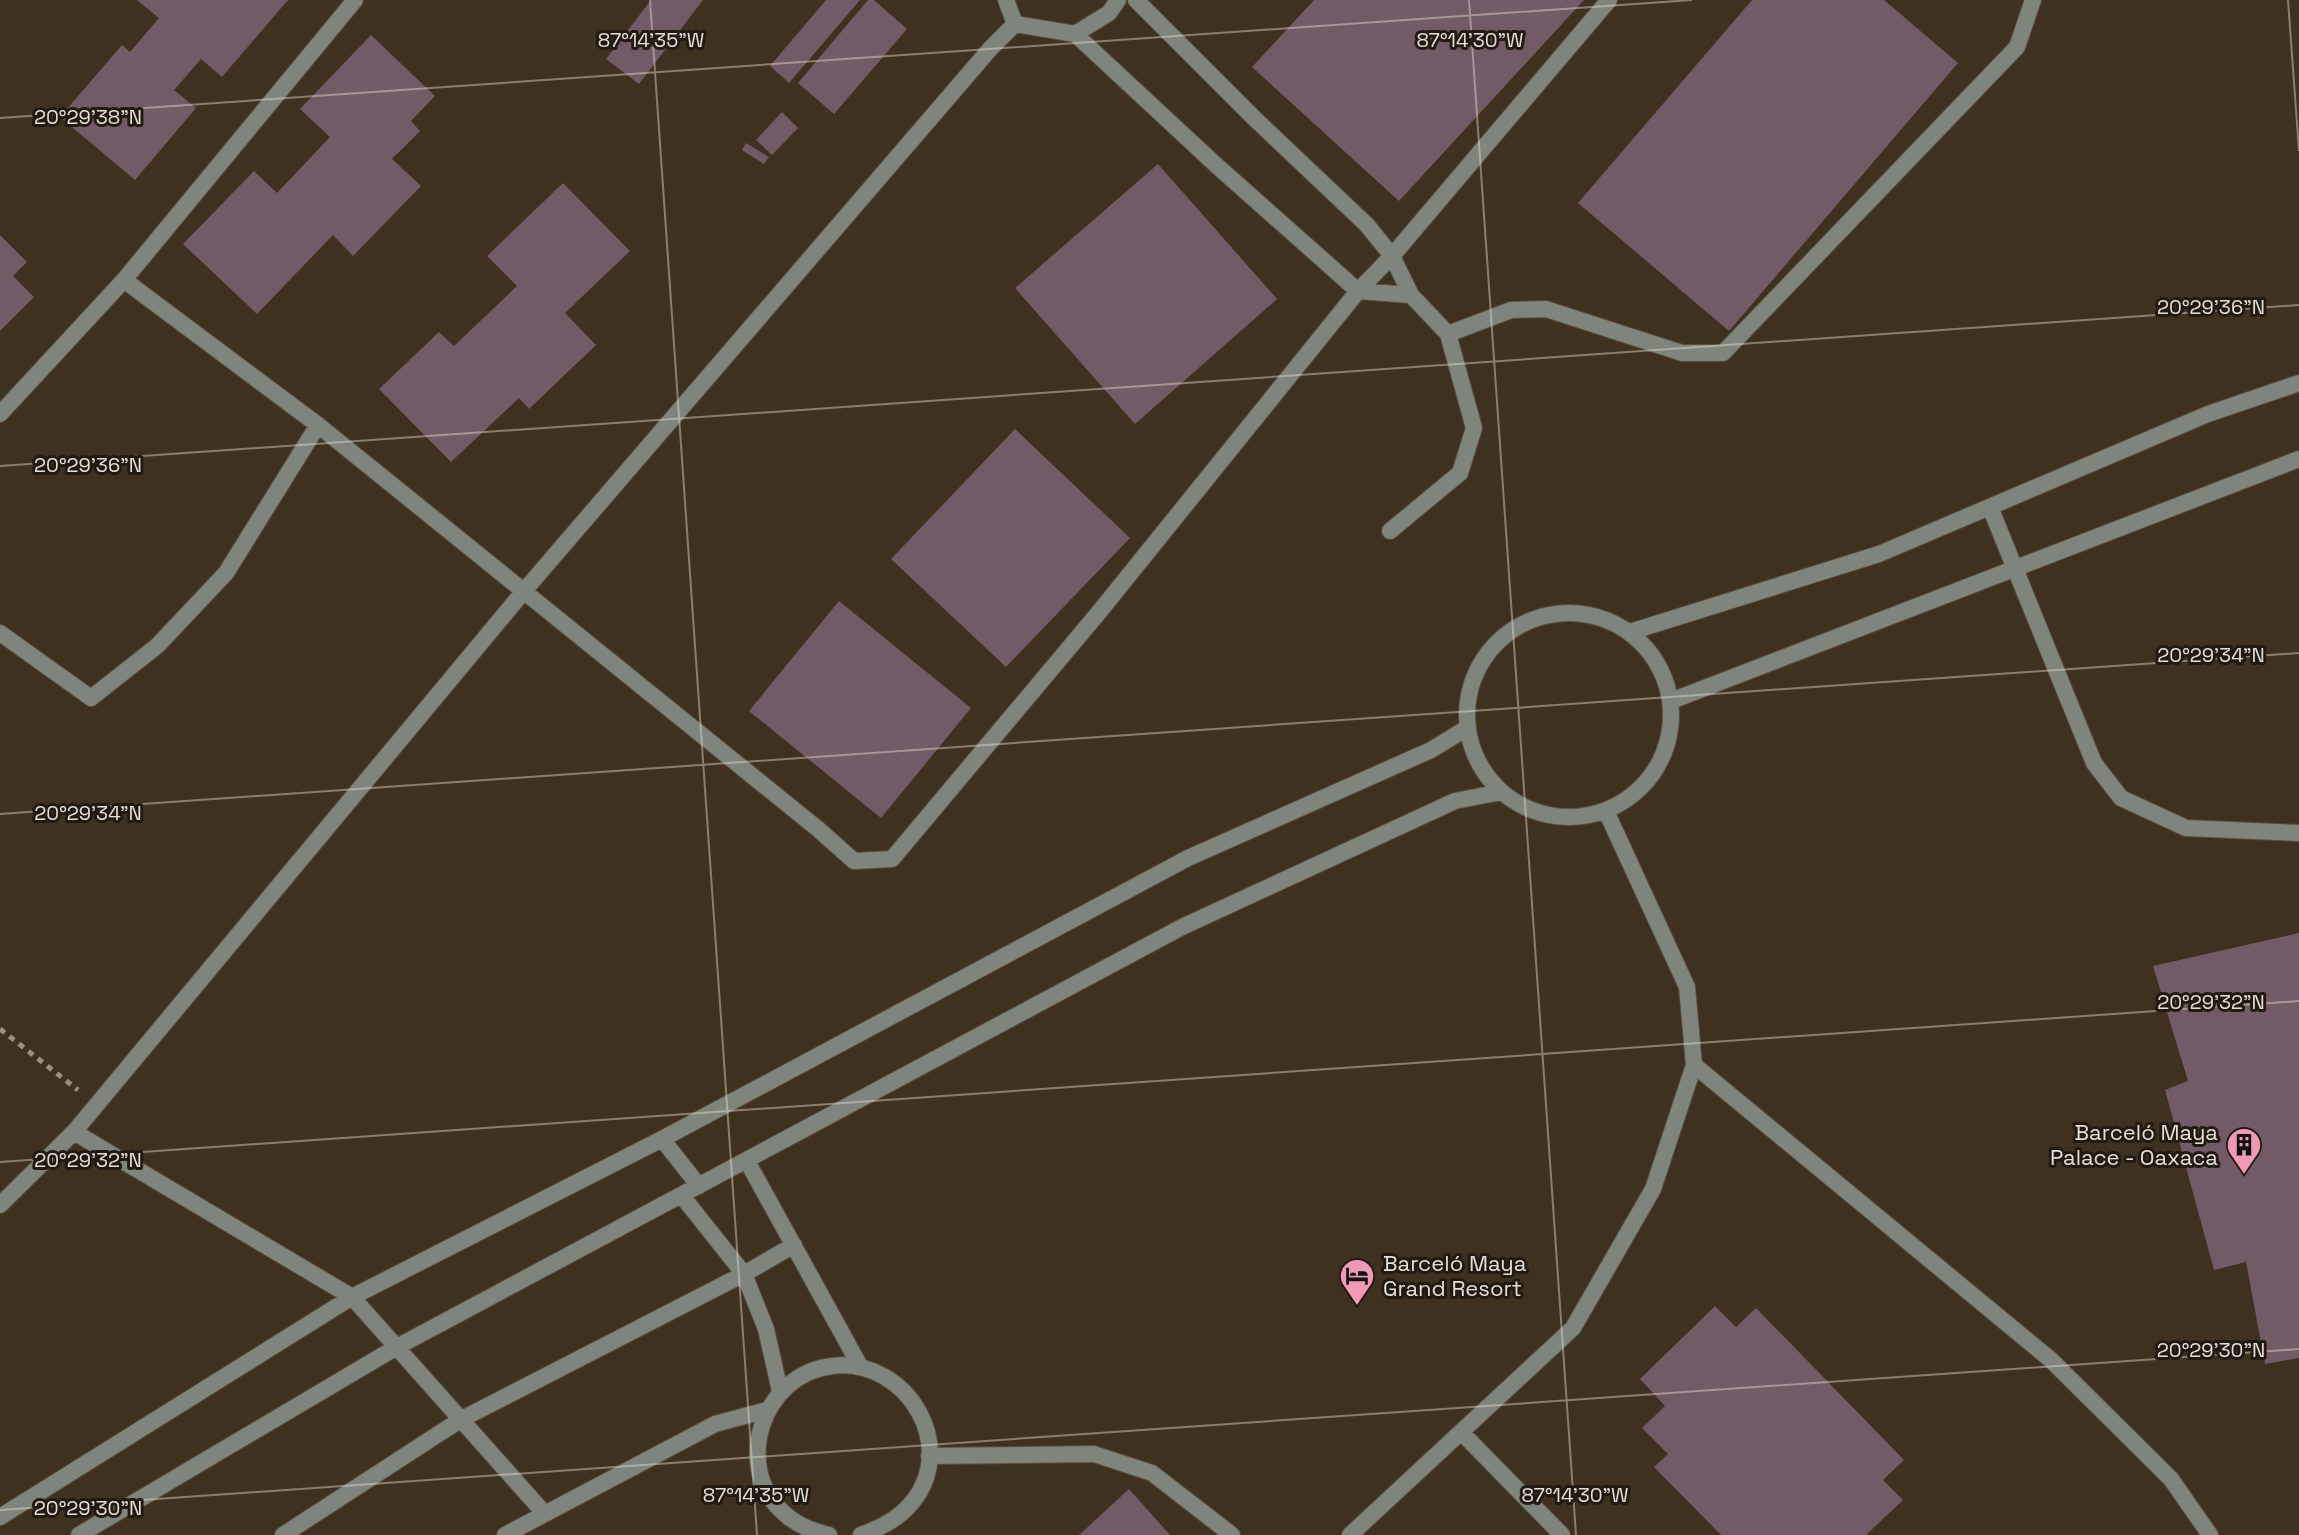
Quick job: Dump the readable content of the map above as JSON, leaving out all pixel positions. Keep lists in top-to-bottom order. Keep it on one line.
{"places":{"building":["Barceló Maya Palace - Oaxaca"],"hotel":["Barceló Maya Grand Resort"]},"coordinates":["87°14'35\"W","87°14'30\"W","20°29'38\"N","20°29'36\"N","20°29'34\"N","20°29'32\"N","20°29'30\"N"]}
